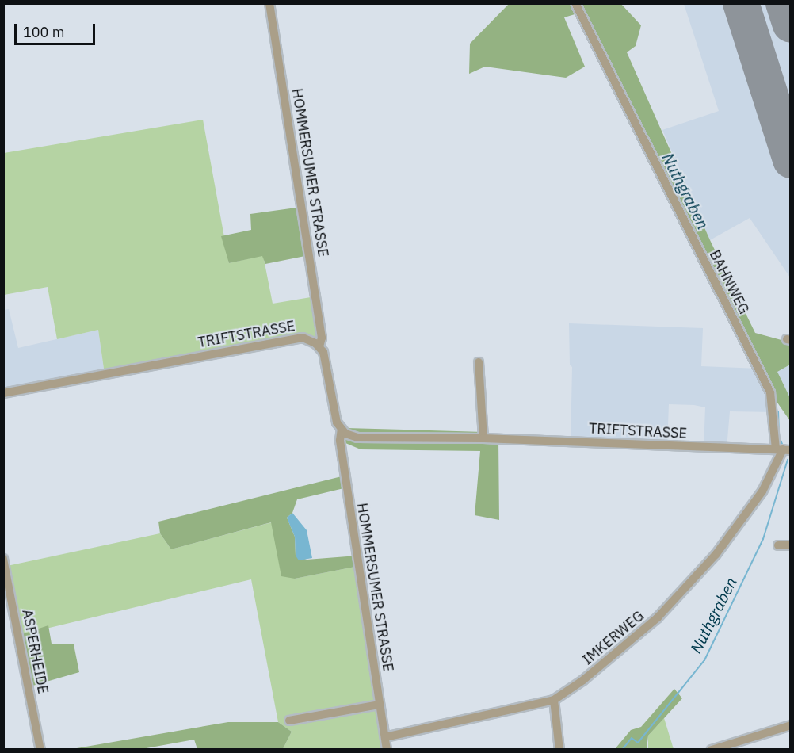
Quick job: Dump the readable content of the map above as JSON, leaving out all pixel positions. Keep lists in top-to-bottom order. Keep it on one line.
{"streets":{"street":["HOMMERSUMER STRASSE","BAHNWEG","TRIFTSTRASSE","IMKERWEG","ASPERHEIDE"]},"crossings":[["HOMMERSUMER STRASSE","TRIFTSTRASSE"],["HOMMERSUMER STRASSE","IMKERWEG"],["BAHNWEG","TRIFTSTRASSE"],["BAHNWEG","IMKERWEG"],["TRIFTSTRASSE","IMKERWEG"]],"water":["Nuthgraben"],"scale_bar":"100 m"}
